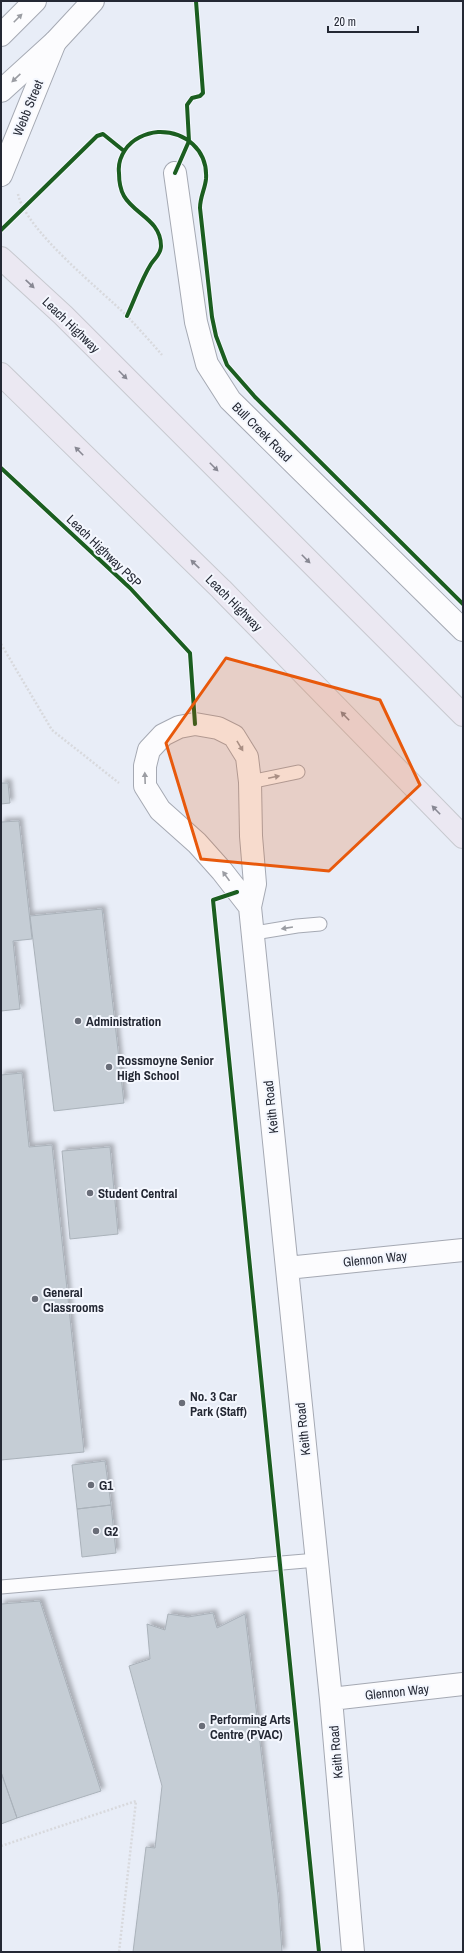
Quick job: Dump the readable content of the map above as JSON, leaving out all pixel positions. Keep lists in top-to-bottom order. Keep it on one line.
{"streets":{"highway":["Leach Highway"],"street":["Webb Street","Bull Creek Road","Keith Road","Glennon Way"],"cycle path":["Leach Highway PSP"]},"crossings":[["Keith Road","Glennon Way"]],"places":["Administration","Rossmoyne Senior High School","Student Central","General Classrooms","No. 3 Car Park (Staff)","G1","G2","Performing Arts Centre (PVAC)"],"scale_bar":"20 m"}
